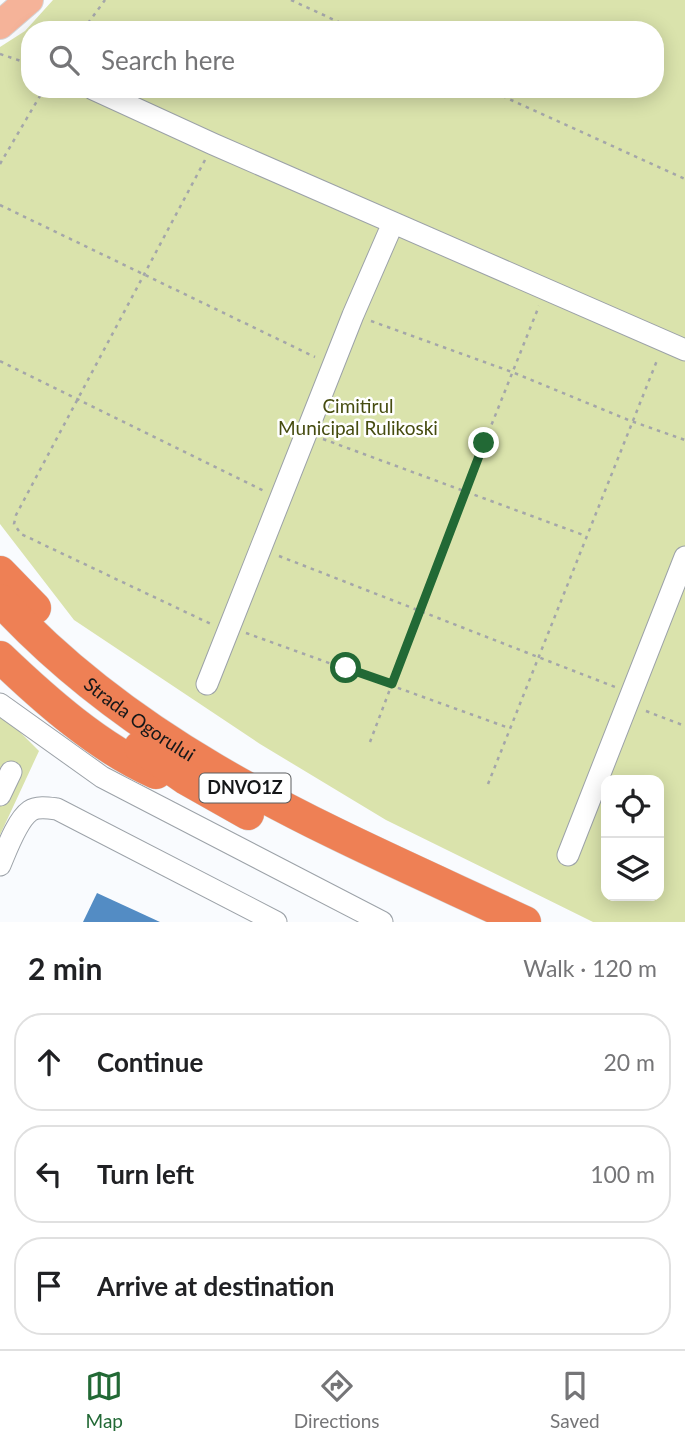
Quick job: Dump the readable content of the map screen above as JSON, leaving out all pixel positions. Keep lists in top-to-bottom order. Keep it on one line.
{"streets":{"highway":["Strada Ogorului","DNVO1Z"]},"parks":["Cimitirul Municipal Rulikoski"],"page":{"search":"Search here","heading":["2 min","Walk · 120 m"],"list":[["Continue","20 m"],["Turn left","100 m"],"Arrive at destination"],"nav":["Map","Directions","Saved"]}}
